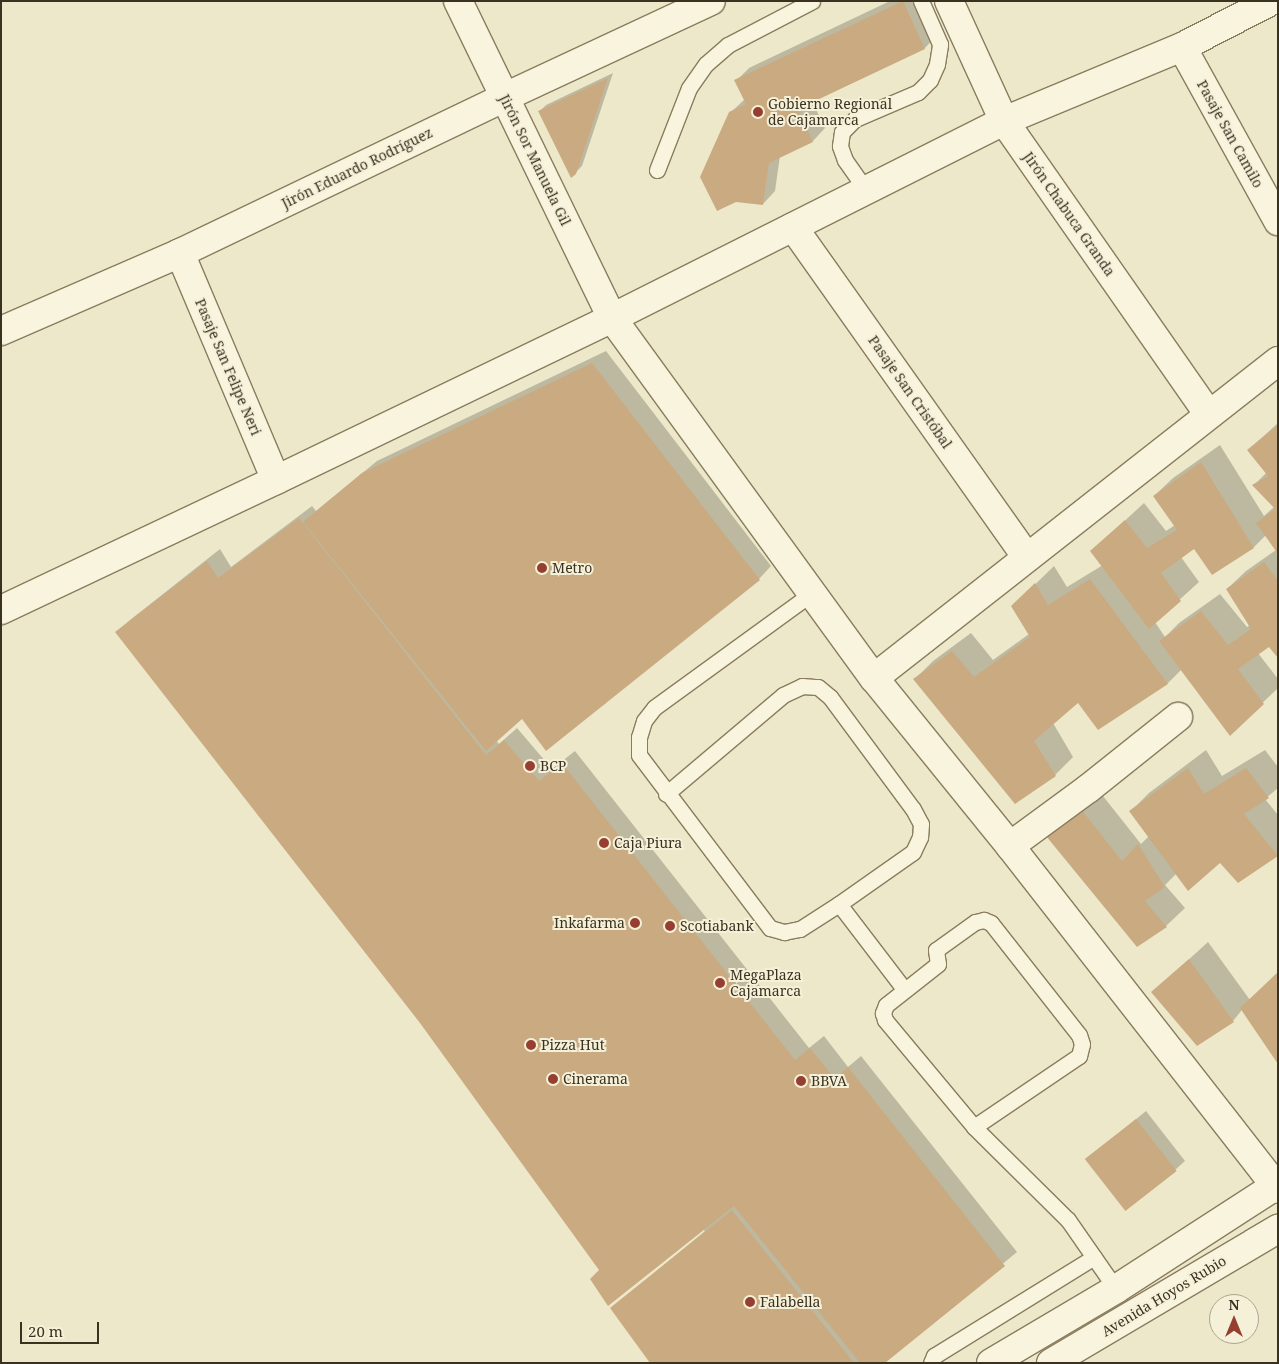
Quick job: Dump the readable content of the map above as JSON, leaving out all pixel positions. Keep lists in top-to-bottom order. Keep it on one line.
{"streets":{"street":["Pasaje San Camilo","Jirón Sor Manuela Gil","Jirón Eduardo Rodríguez","Jirón Chabuca Granda","Pasaje San Felipe Neri","Pasaje San Cristóbal","Avenida Hoyos Rubio"]},"crossings":[["Jirón Sor Manuela Gil","Jirón Eduardo Rodríguez"],["Jirón Eduardo Rodríguez","Pasaje San Felipe Neri"]],"places":["Gobierno Regional de Cajamarca","Metro","BCP","Caja Piura","Inkafarma","Scotiabank","MegaPlaza Cajamarca","Pizza Hut","Cinerama","BBVA","Falabella"],"scale_bar":"20 m","north":"top"}
